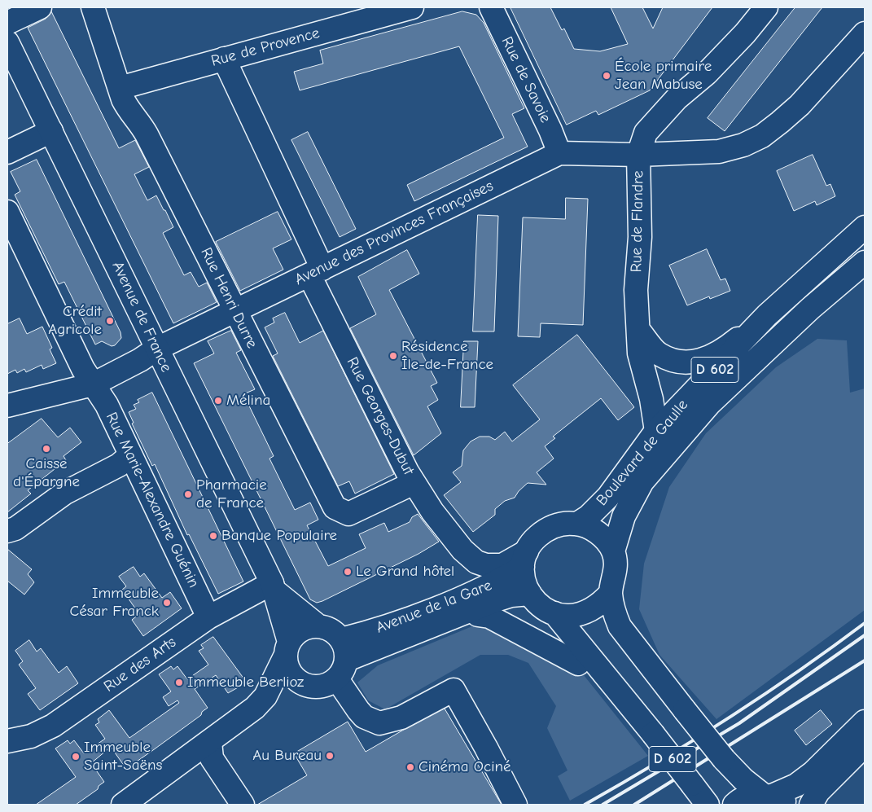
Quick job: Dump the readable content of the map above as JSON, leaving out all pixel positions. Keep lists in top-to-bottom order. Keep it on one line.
{"streets":{"street":["Rue de Provence","Rue de Savoie","Rue de Flandre","Avenue des Provinces Françaises","Rue Henri Durre","Avenue de France","D 602","Rue Georges-Dubut","Boulevard de Gaulle","Rue Marie-Alexandre Guénin","Avenue de la Gare","Rue des Arts"]},"crossings":[["Rue de Provence","Rue Henri Durre"],["Rue de Provence","Rue Georges-Dubut"],["Rue de Savoie","Avenue des Provinces Françaises"],["Rue de Flandre","Avenue des Provinces Françaises"],["Rue de Flandre","Boulevard de Gaulle"],["Avenue des Provinces Françaises","Rue Henri Durre"],["Avenue des Provinces Françaises","Avenue de France"],["Avenue des Provinces Françaises","Rue Georges-Dubut"],["Avenue des Provinces Françaises","Rue Marie-Alexandre Guénin"],["Rue Henri Durre","Rue Georges-Dubut"],["Avenue de France","Rue des Arts"],["D 602","Rue Georges-Dubut"],["D 602","Boulevard de Gaulle"],["D 602","Avenue de la Gare"],["Rue Georges-Dubut","Boulevard de Gaulle"],["Rue Georges-Dubut","Avenue de la Gare"],["Boulevard de Gaulle","Avenue de la Gare"],["Rue Marie-Alexandre Guénin","Rue des Arts"]],"places":["École primaire Jean Mabuse","Crédit Agricole","Résidence Île-de-France","Mélina","Caisse d'Épargne","Pharmacie de France","Banque Populaire","Le Grand hôtel","Immeuble César Franck","Immeuble Berlioz","Au Bureau","Immeuble Saint-Saëns","Cinéma Ociné"]}
